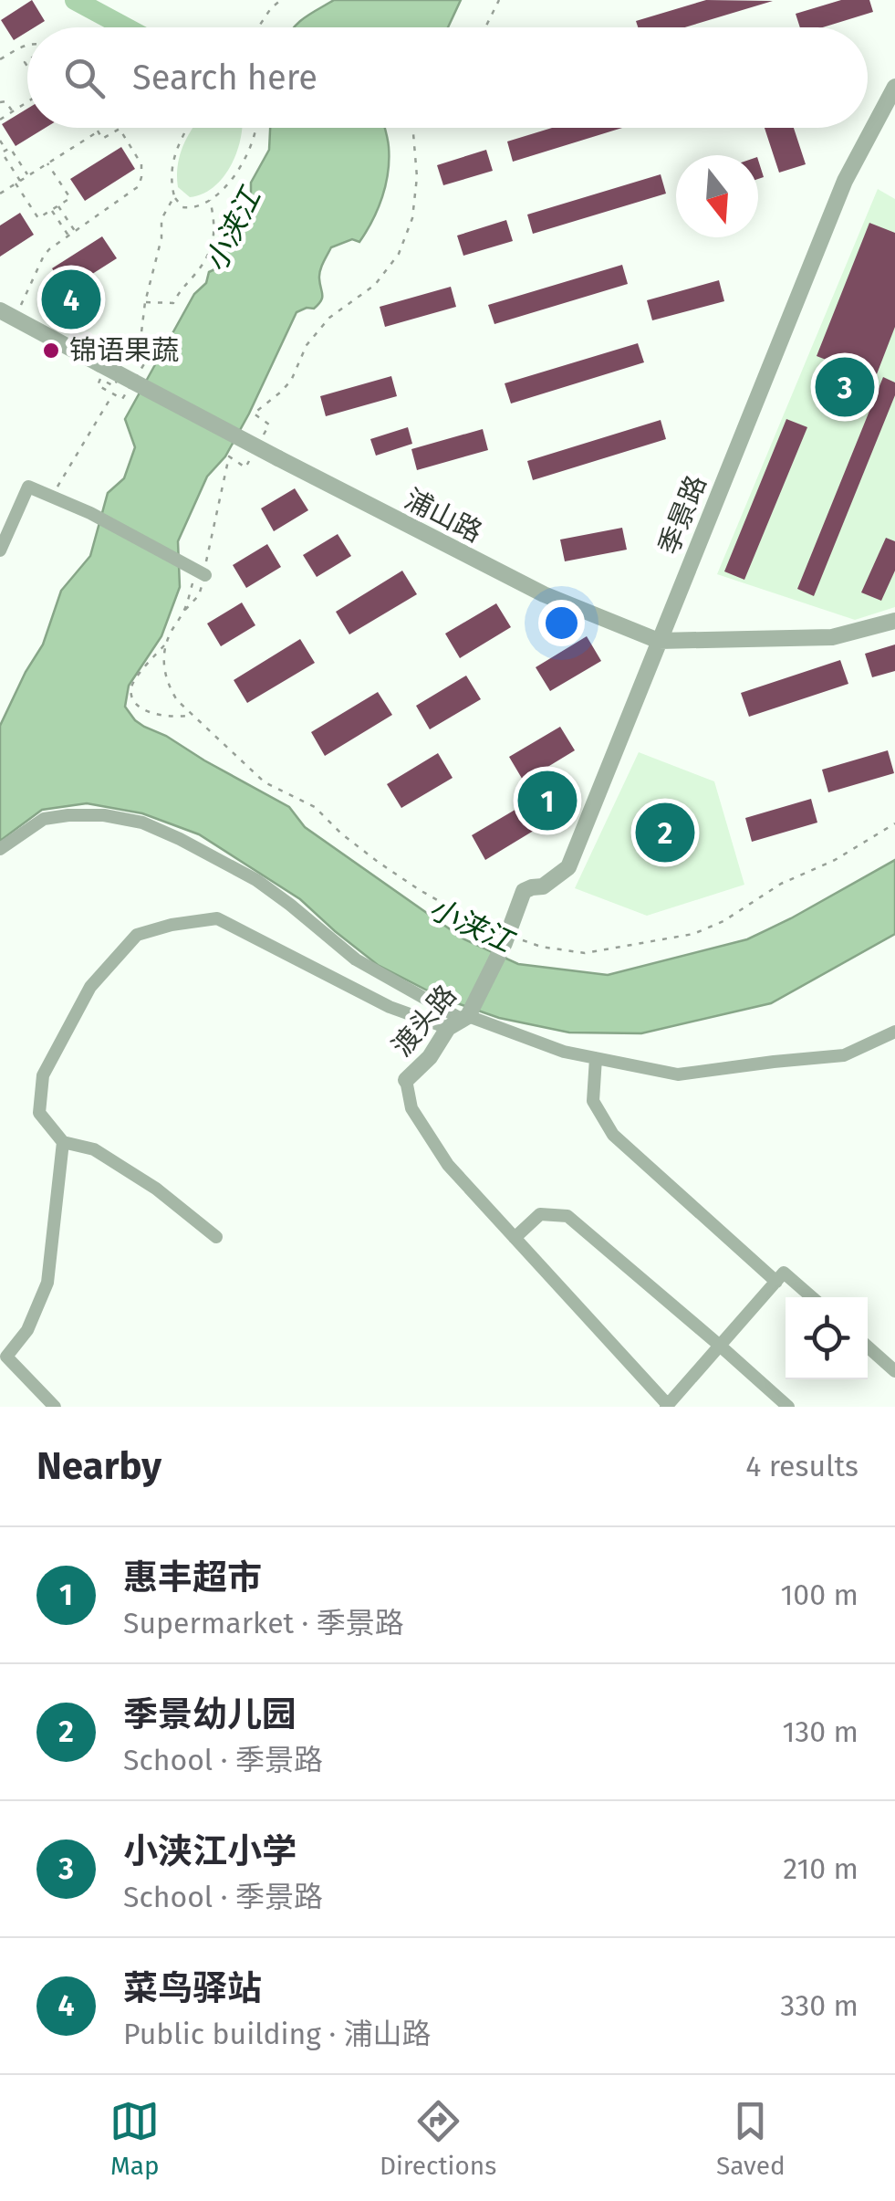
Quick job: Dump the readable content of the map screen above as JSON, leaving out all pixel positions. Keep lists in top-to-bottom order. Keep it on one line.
{"streets":{"street":["季景路","浦山路","渡头路"]},"crossings":[["季景路","浦山路"],["季景路","渡头路"]],"water":["小浃江"],"places":["锦语果蔬"],"north":"bottom","page":{"search":"Search here","pins":["4","3","1","2"],"heading":["Nearby","4 results"],"list":[{"mark":"1","name":"惠丰超市","note":"Supermarket · 季景路","value":"100 m"},{"mark":"2","name":"季景幼儿园","note":"School · 季景路","value":"130 m"},{"mark":"3","name":"小浃江小学","note":"School · 季景路","value":"210 m"},{"mark":"4","name":"菜鸟驿站","note":"Public building · 浦山路","value":"330 m"}],"nav":["Map","Directions","Saved"]}}
